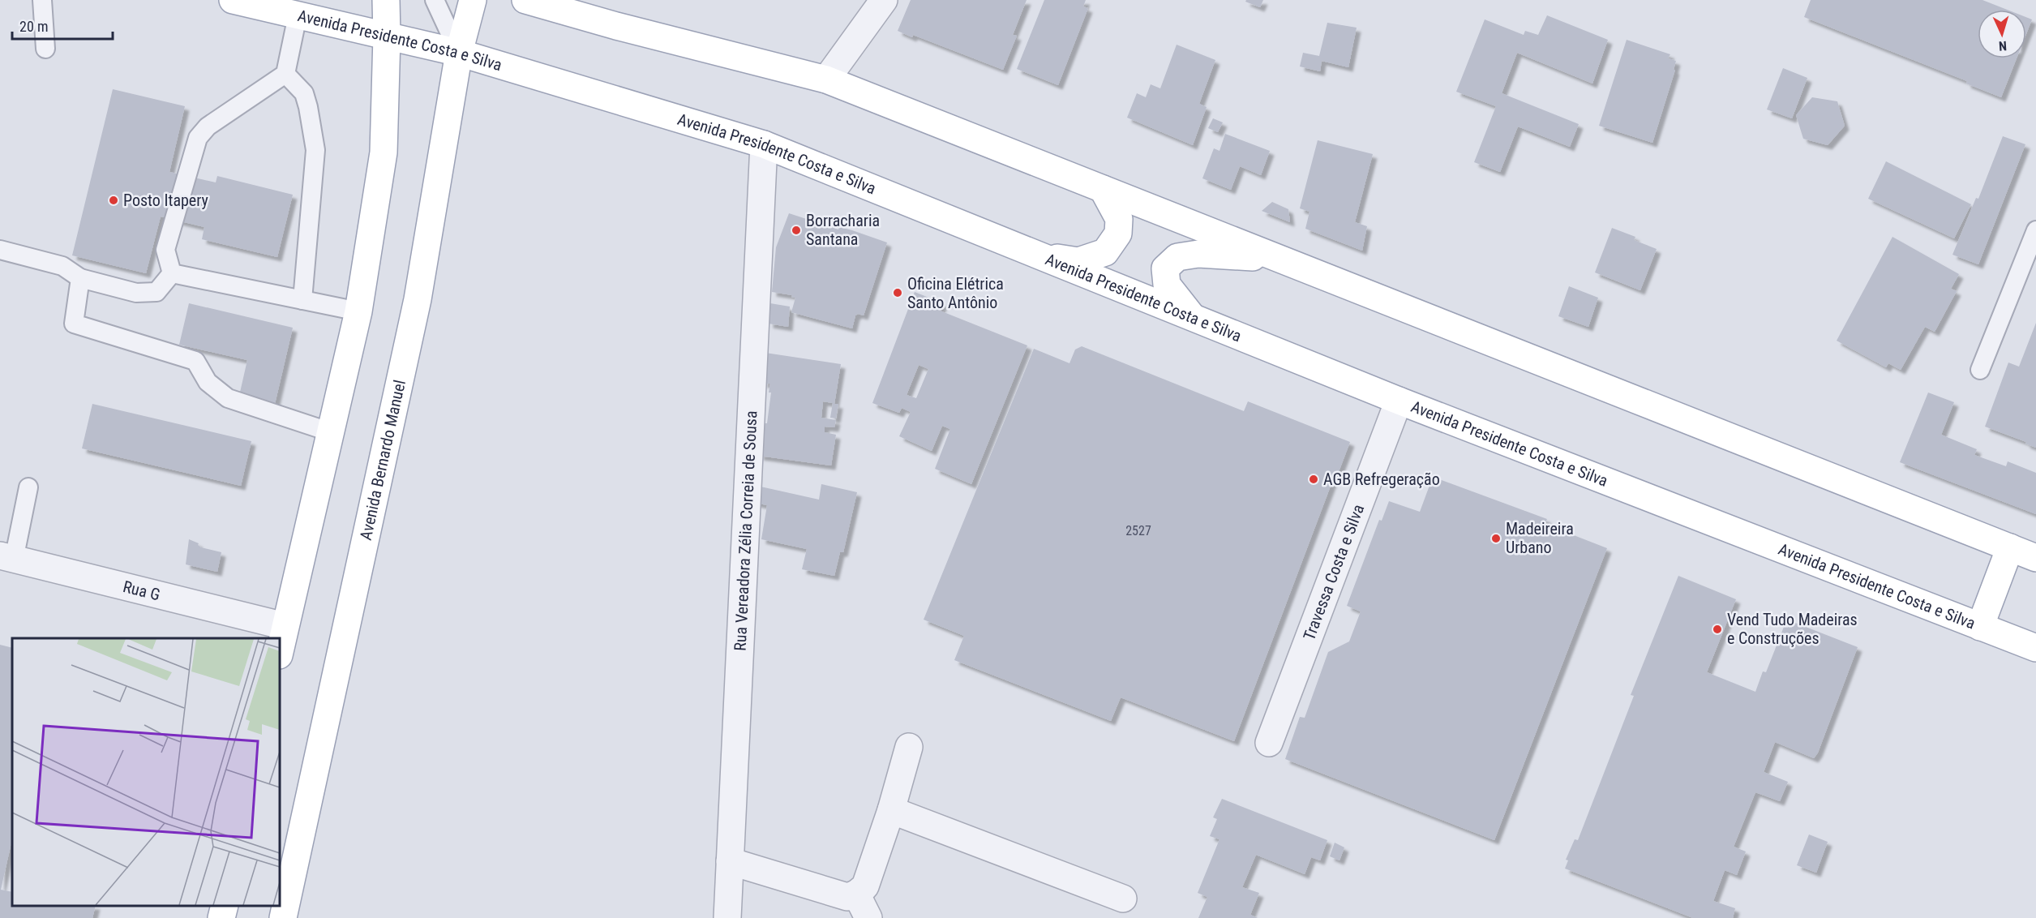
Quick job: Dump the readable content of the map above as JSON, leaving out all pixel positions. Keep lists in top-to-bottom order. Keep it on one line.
{"streets":{"main road":["Avenida Presidente Costa e Silva","Avenida Bernardo Manuel"],"street":["Rua Vereadora Zélia Correia de Sousa","Travessa Costa e Silva","Rua G"]},"crossings":[["Avenida Presidente Costa e Silva","Avenida Bernardo Manuel"],["Avenida Presidente Costa e Silva","Rua Vereadora Zélia Correia de Sousa"],["Avenida Presidente Costa e Silva","Travessa Costa e Silva"]],"places":["Posto Itapery","Borracharia Santana","Oficina Elétrica Santo Antônio","AGB Refregeração","Madeireira Urbano","Vend Tudo Madeiras e Construções"],"house_numbers":["2527"],"scale_bar":"20 m","north":"bottom"}
